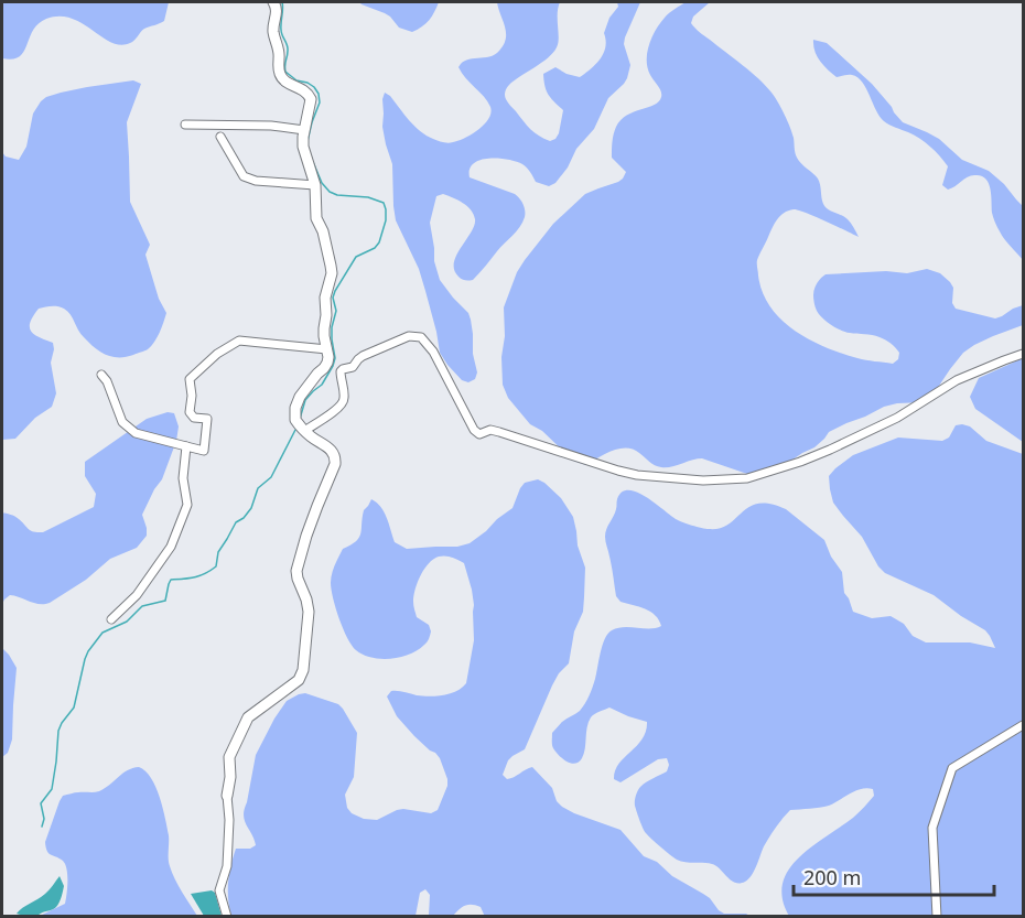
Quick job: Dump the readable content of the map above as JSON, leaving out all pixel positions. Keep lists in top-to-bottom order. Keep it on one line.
{"scale_bar":"200 m"}
